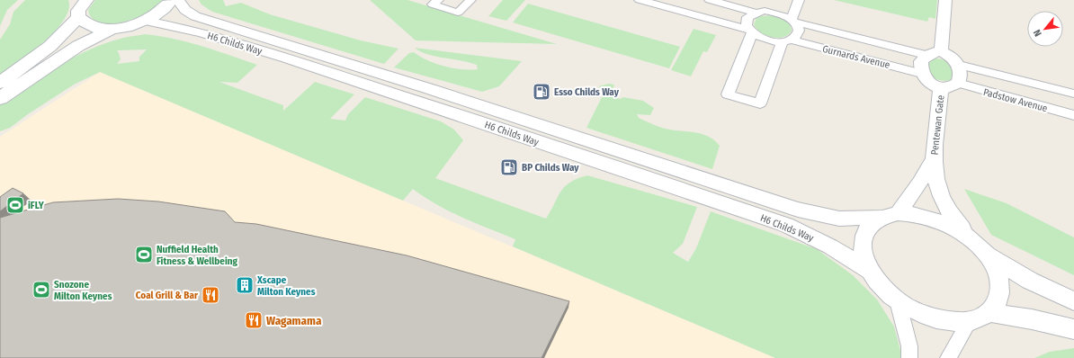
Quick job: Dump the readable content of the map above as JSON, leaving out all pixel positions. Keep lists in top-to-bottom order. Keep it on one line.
{"streets":{"street":["H6 Childs Way","Gurnards Avenue","Padstow Avenue","Pentewan Gate"]},"crossings":[["H6 Childs Way","Pentewan Gate"],["Gurnards Avenue","Padstow Avenue"],["Gurnards Avenue","Pentewan Gate"],["Padstow Avenue","Pentewan Gate"]],"places":{"fuel station":["Esso Childs Way","BP Childs Way"],"sports":["iFLY","Nuffield Health Fitness & Wellbeing","Snozone Milton Keynes"],"building":["Xscape Milton Keynes"],"restaurant":["Coal Grill & Bar","Wagamama"]},"north":"bottom left"}
